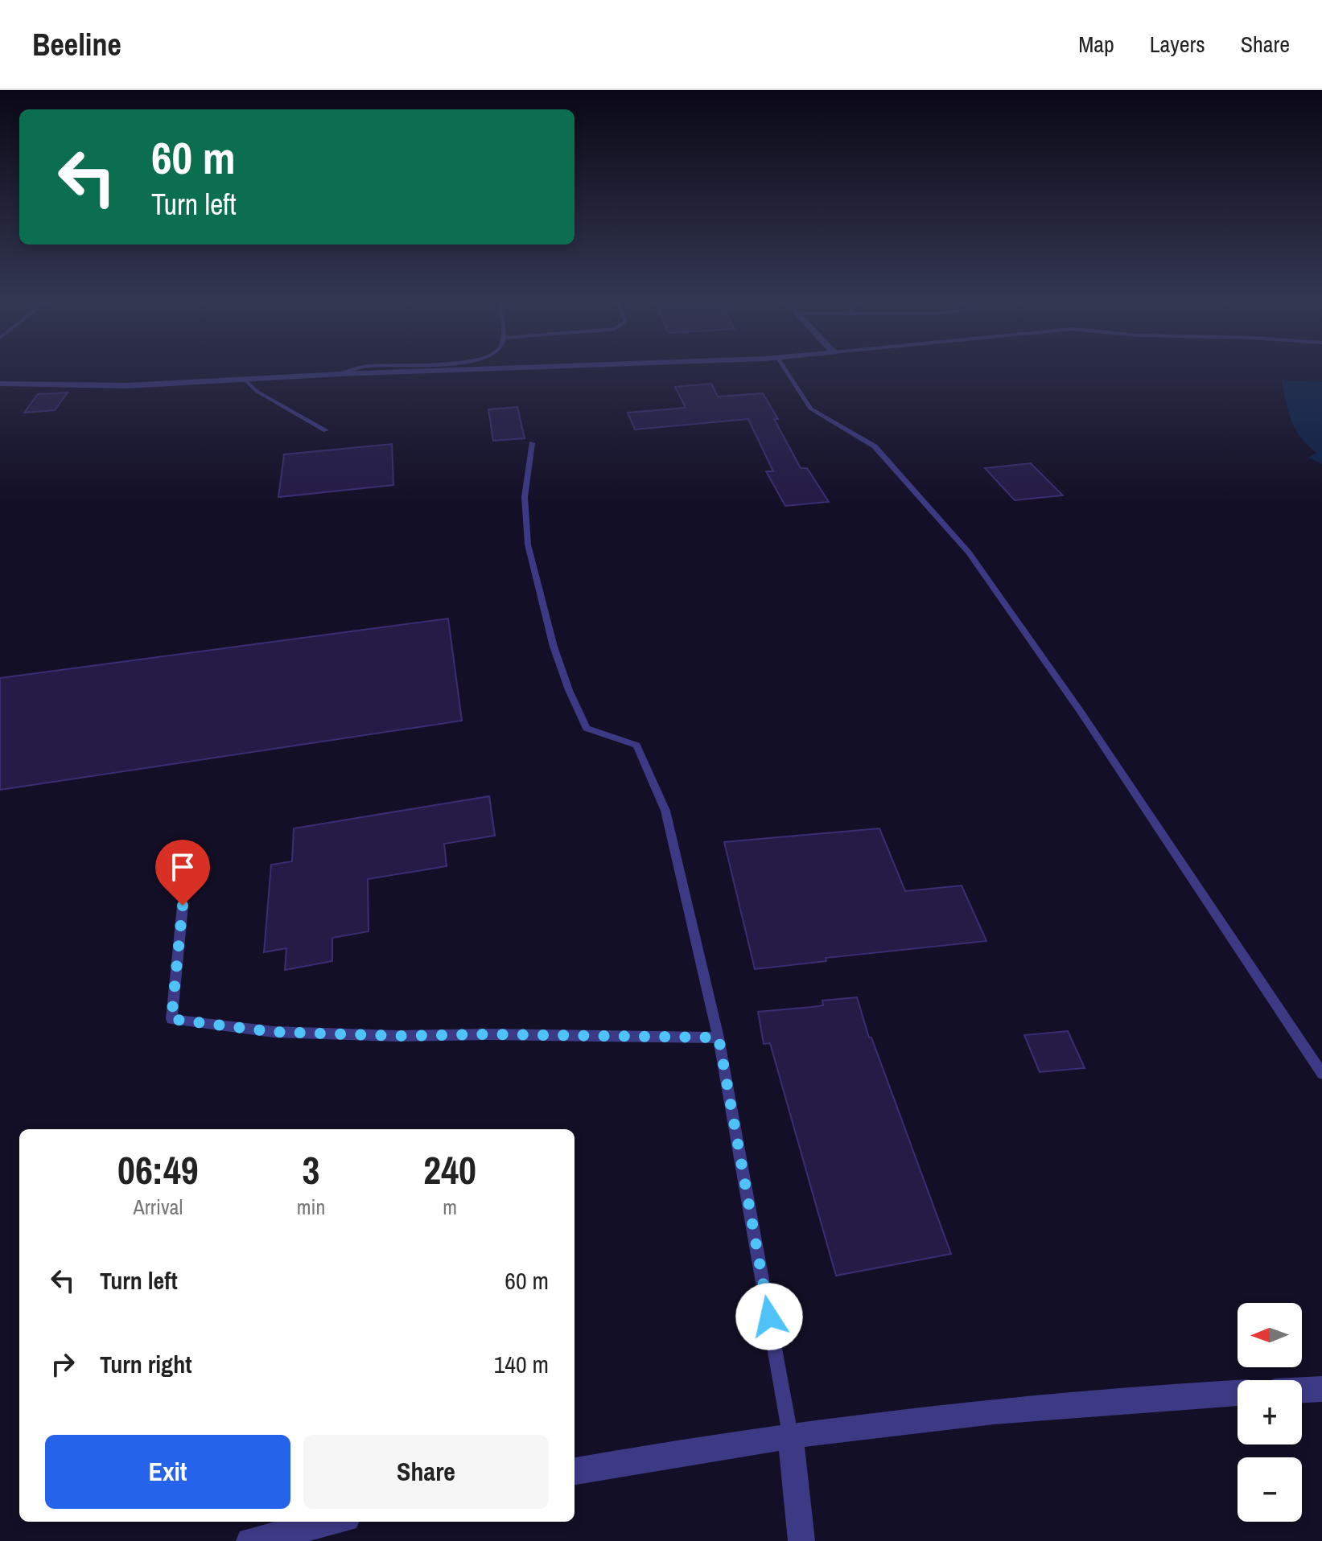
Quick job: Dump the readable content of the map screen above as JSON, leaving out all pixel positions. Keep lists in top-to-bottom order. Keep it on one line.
{"north":"left","page":{"header":"Beeline","nav":["Map","Layers","Share"],"turn":["60 m","Turn left"],"eta":["06:49","Arrival","3","min","240","m"],"list":[{"name":"Turn left","value":"60 m"},{"name":"Turn right","value":"140 m"}],"map_buttons":["+","−"],"buttons":["Exit","Share"]}}
